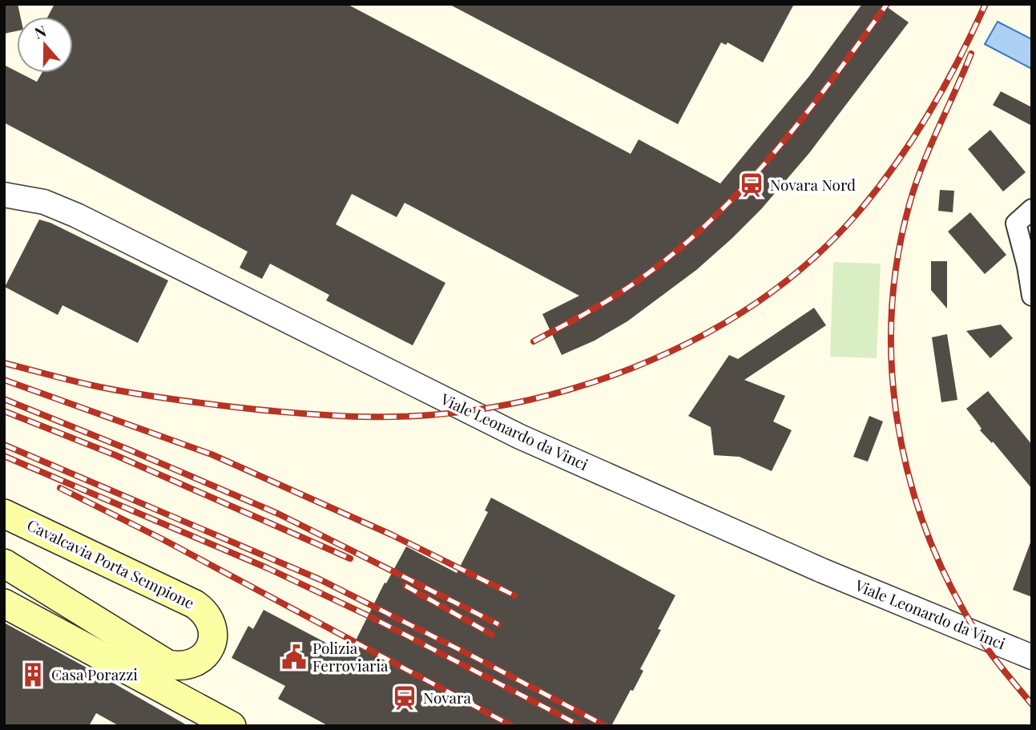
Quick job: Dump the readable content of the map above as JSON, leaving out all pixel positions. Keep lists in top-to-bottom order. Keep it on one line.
{"streets":{"main road":["Cavalcavia Porta Sempione"],"street":["Viale Leonardo da Vinci"]},"places":{"station":["Novara Nord","Novara"],"public building":["Polizia Ferroviaria"],"building":["Casa Porazzi"]},"north":"top"}
